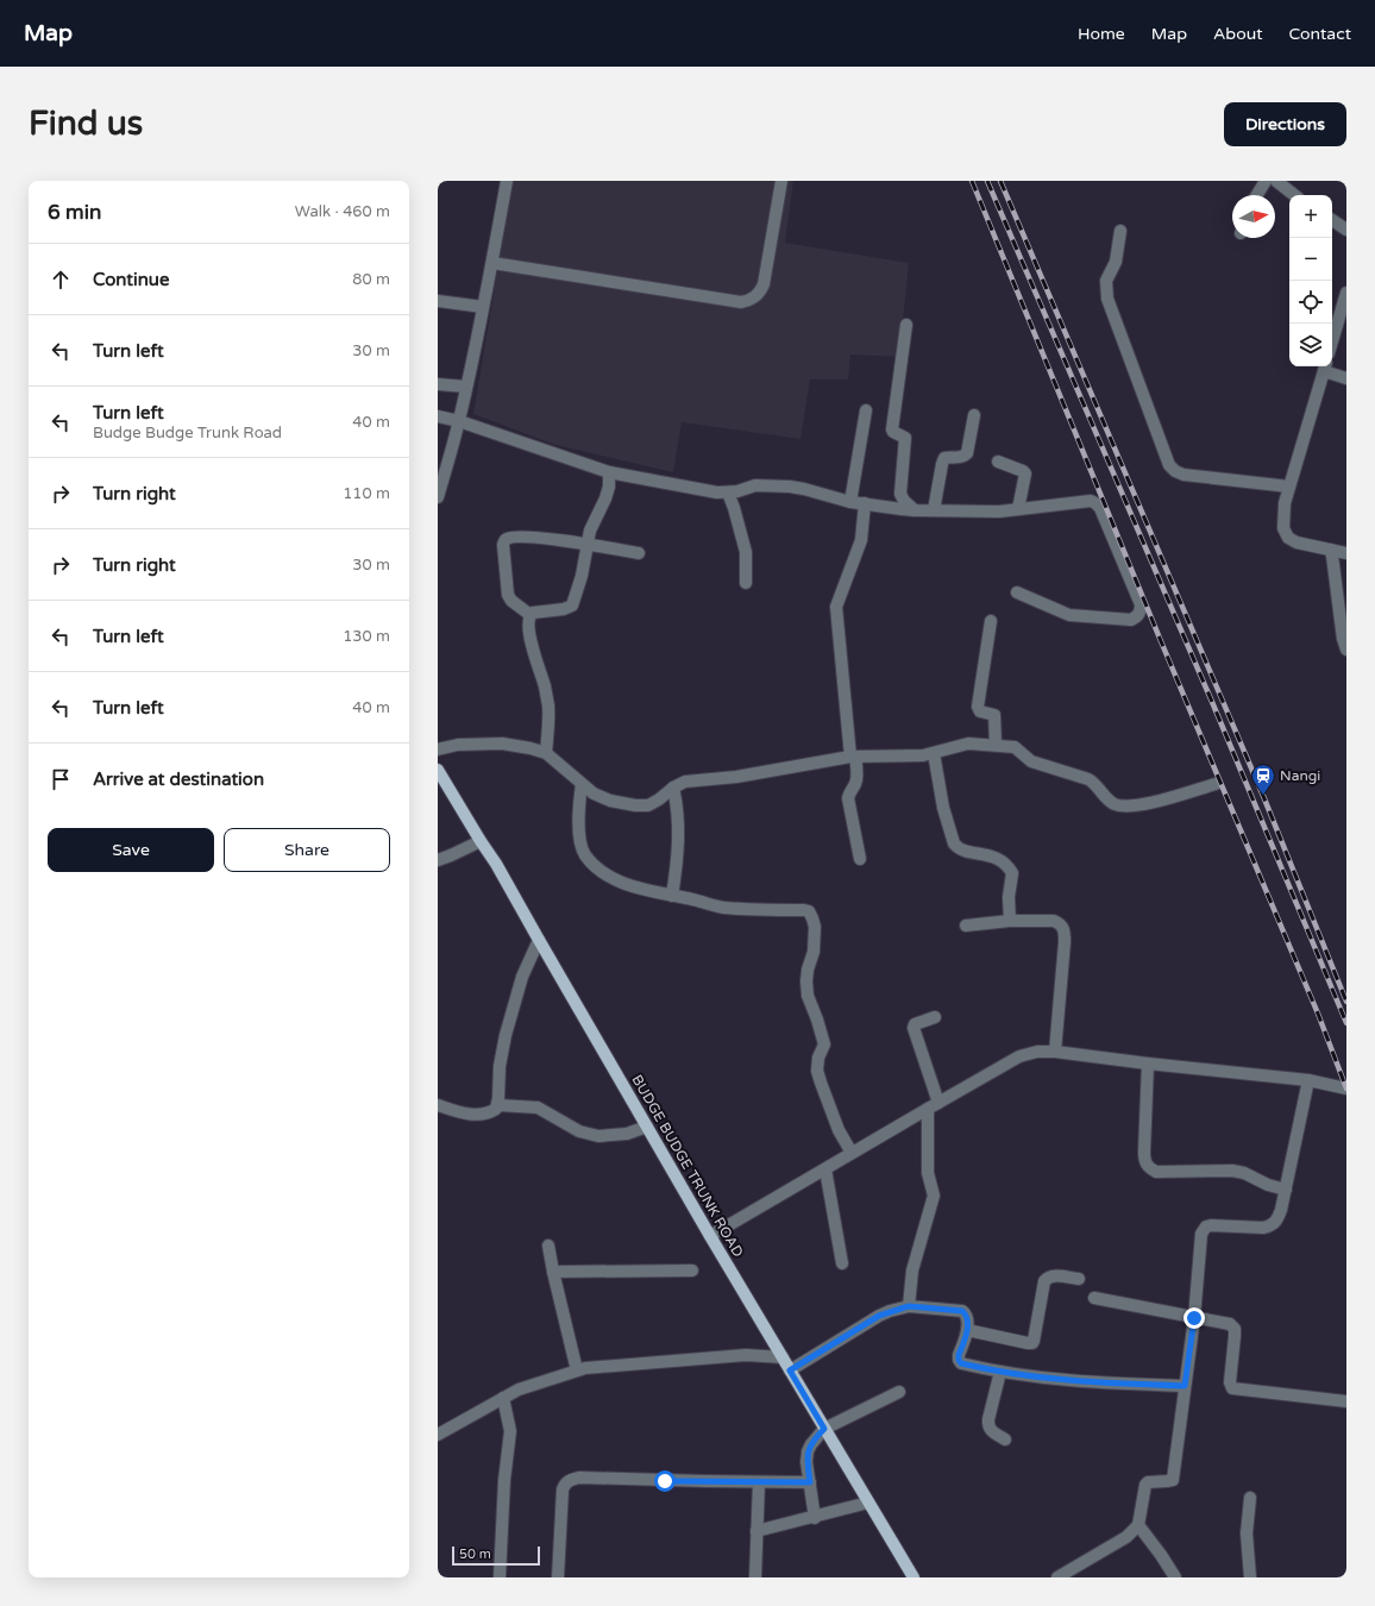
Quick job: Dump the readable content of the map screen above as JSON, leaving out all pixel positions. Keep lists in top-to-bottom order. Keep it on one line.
{"streets":{"main road":["BUDGE BUDGE TRUNK ROAD"]},"places":{"station":["Nangi"]},"scale_bar":"50 m","north":"right","page":{"header":"Map","nav":["Home","Map","About","Contact"],"buttons":["Directions",["Save","Share"]],"title":"Find us","heading":["6 min","Walk · 460 m"],"map_buttons":["+","−"],"list":[["Continue","80 m"],["Turn left","30 m"],["Turn left","Budge Budge Trunk Road","40 m"],["Turn right","110 m"],["Turn right","30 m"],["Turn left","130 m"],["Turn left","40 m"],"Arrive at destination"],"scale":"50 m"}}
